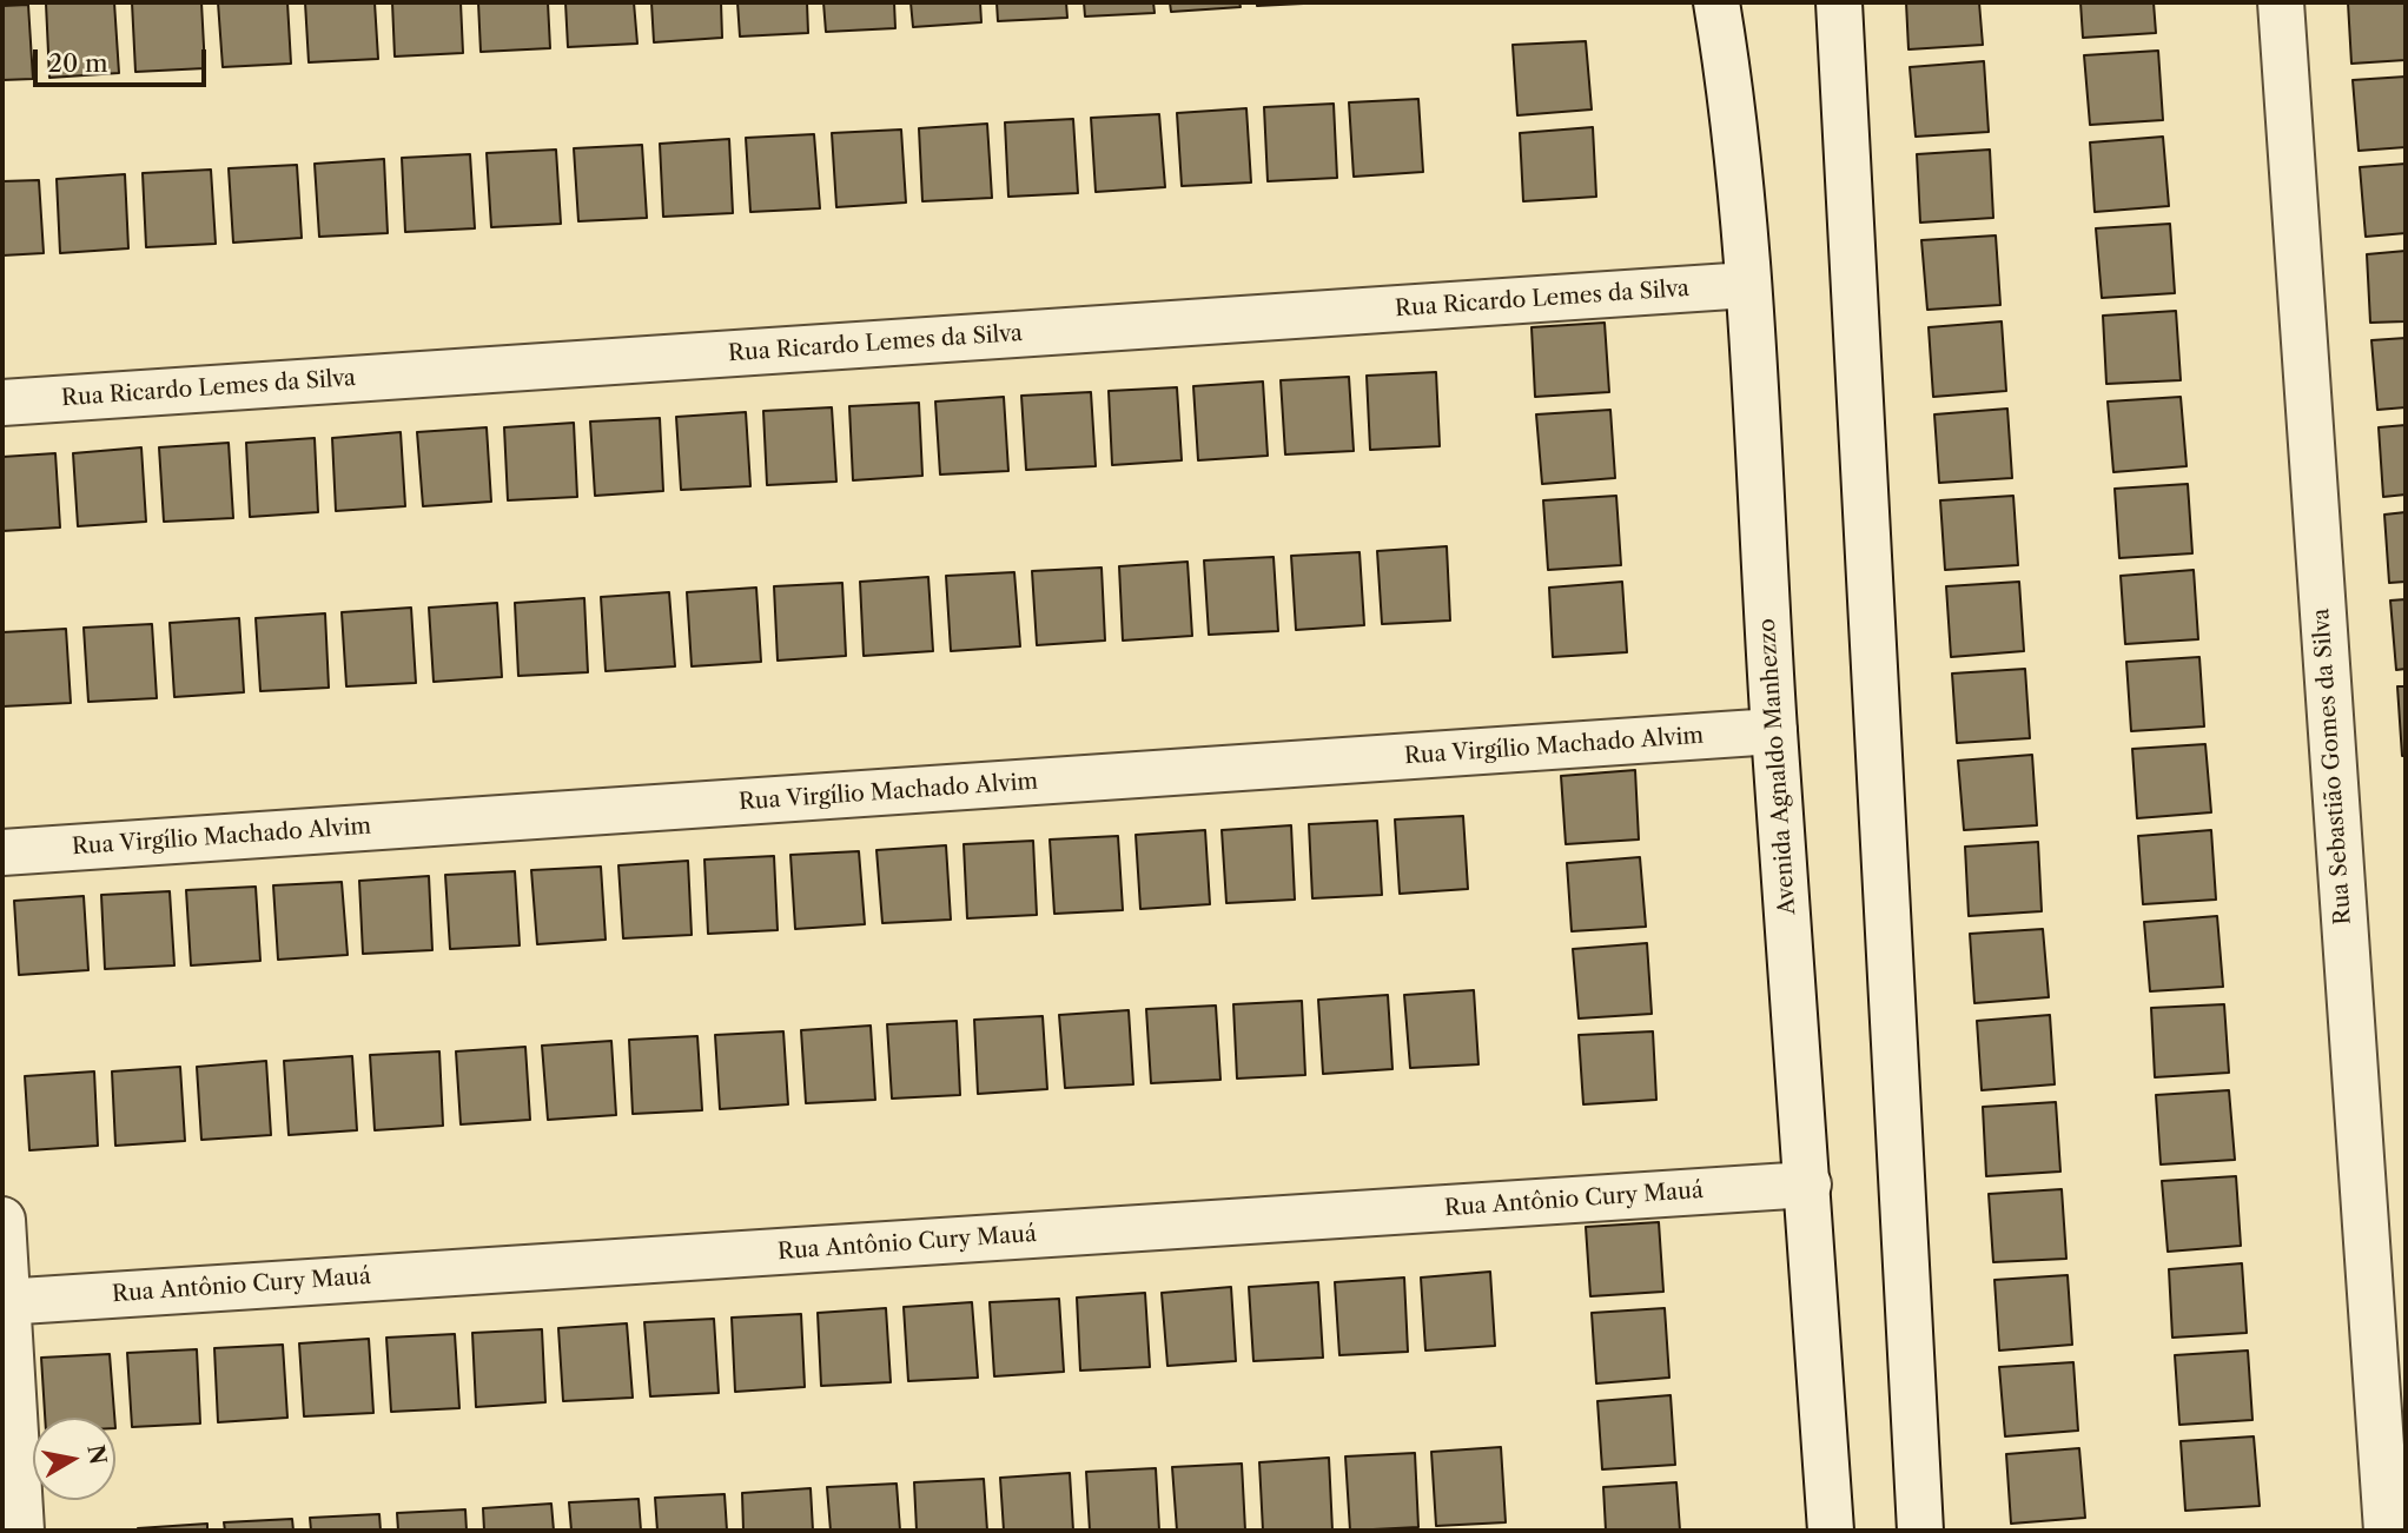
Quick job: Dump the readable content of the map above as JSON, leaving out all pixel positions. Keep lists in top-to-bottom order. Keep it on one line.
{"streets":{"street":["Rua Ricardo Lemes da Silva","Rua Virgílio Machado Alvim","Avenida Agnaldo Manhezzo","Rua Sebastião Gomes da Silva","Rua Antônio Cury Mauá"]},"crossings":[["Rua Ricardo Lemes da Silva","Avenida Agnaldo Manhezzo"],["Rua Virgílio Machado Alvim","Avenida Agnaldo Manhezzo"],["Avenida Agnaldo Manhezzo","Rua Antônio Cury Mauá"]],"scale_bar":"20 m","north":"right"}
